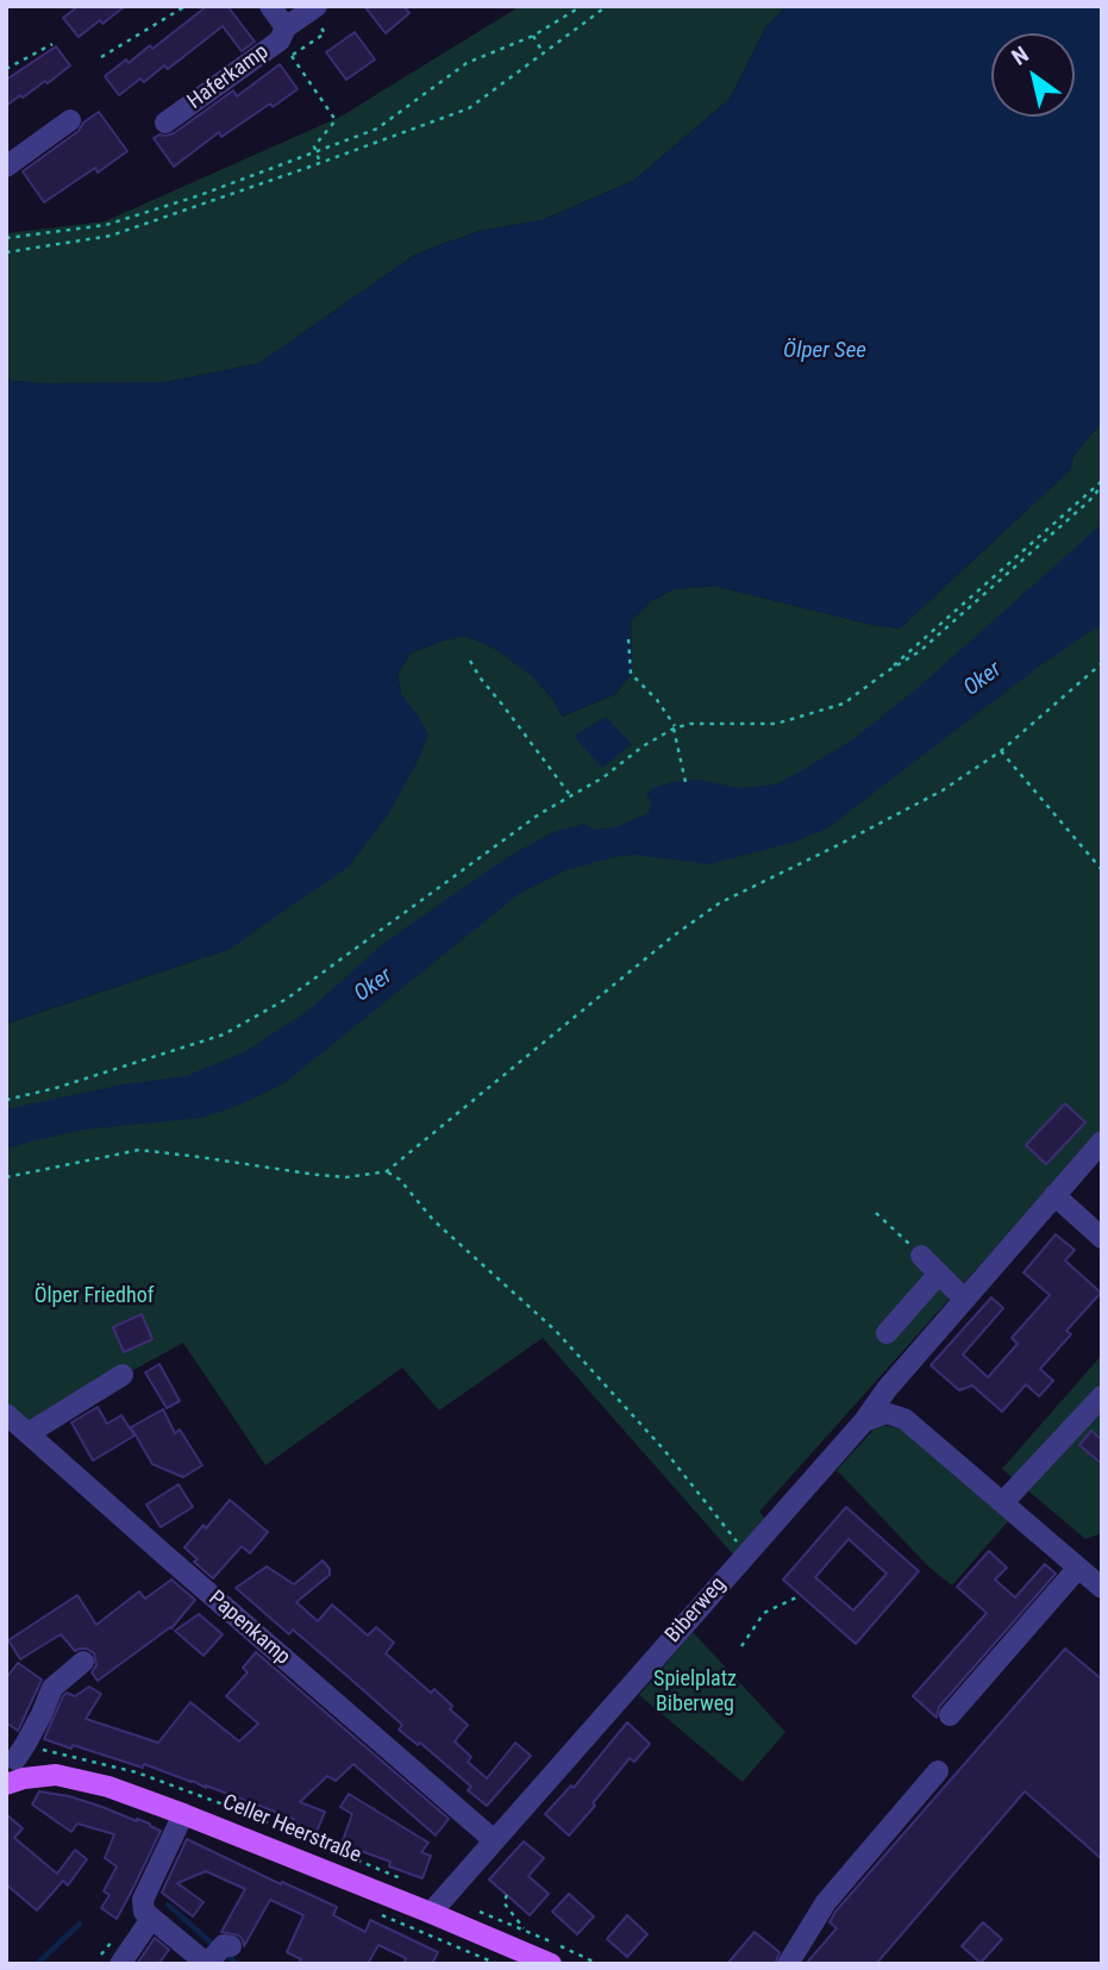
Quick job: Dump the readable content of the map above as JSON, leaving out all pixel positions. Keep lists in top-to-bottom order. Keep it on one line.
{"streets":{"main road":["Celler Heerstraße"],"street":["Haferkamp","Biberweg","Papenkamp"]},"crossings":[["Biberweg","Papenkamp"],["Biberweg","Celler Heerstraße"]],"water":["Ölper See","Oker"],"parks":["Ölper Friedhof","Spielplatz Biberweg"],"north":"top left"}
